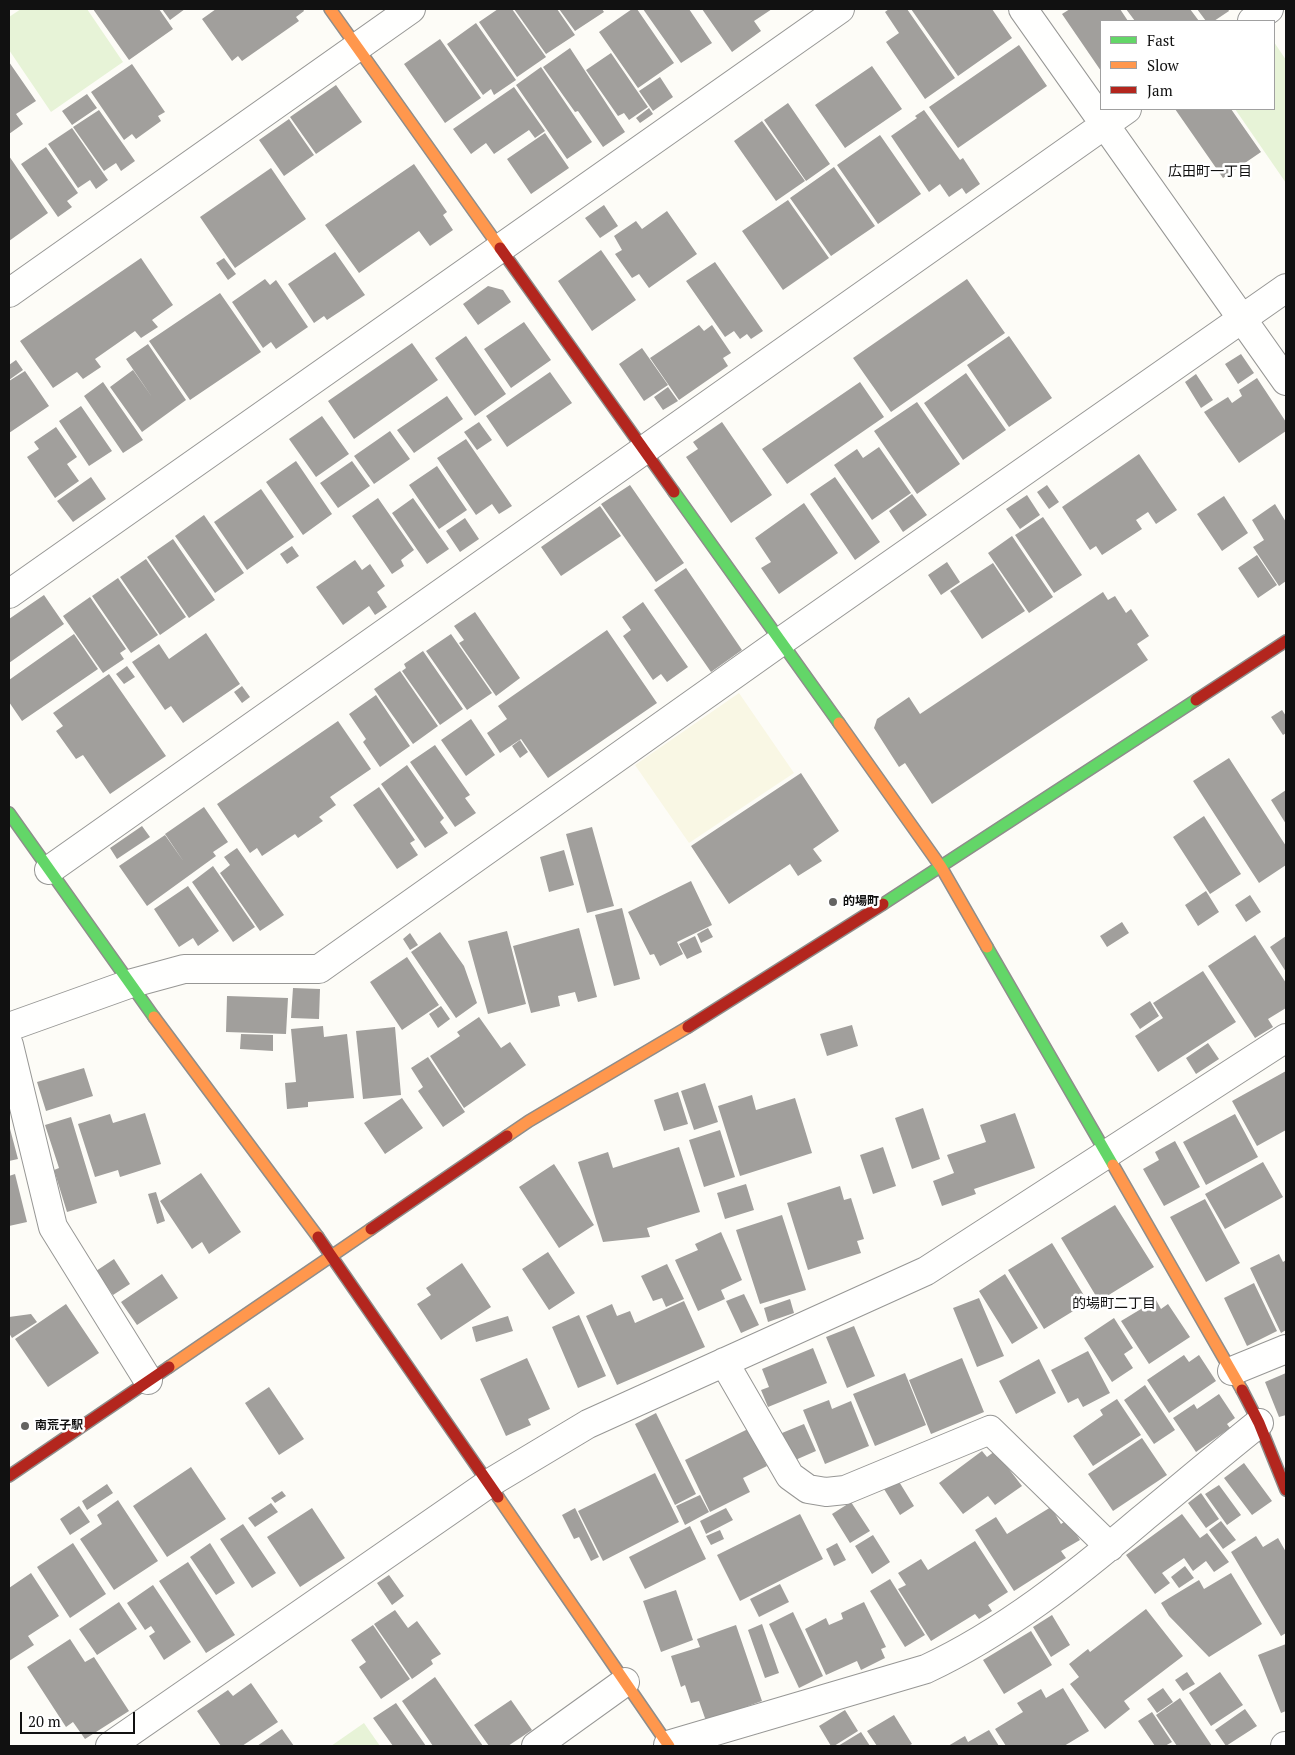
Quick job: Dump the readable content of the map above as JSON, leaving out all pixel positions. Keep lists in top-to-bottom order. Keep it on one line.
{"districts":["広田町一丁目","的場町二丁目"],"places":["的場町","南荒子駅"],"legend":["Fast","Slow","Jam"],"scale_bar":"20 m"}
